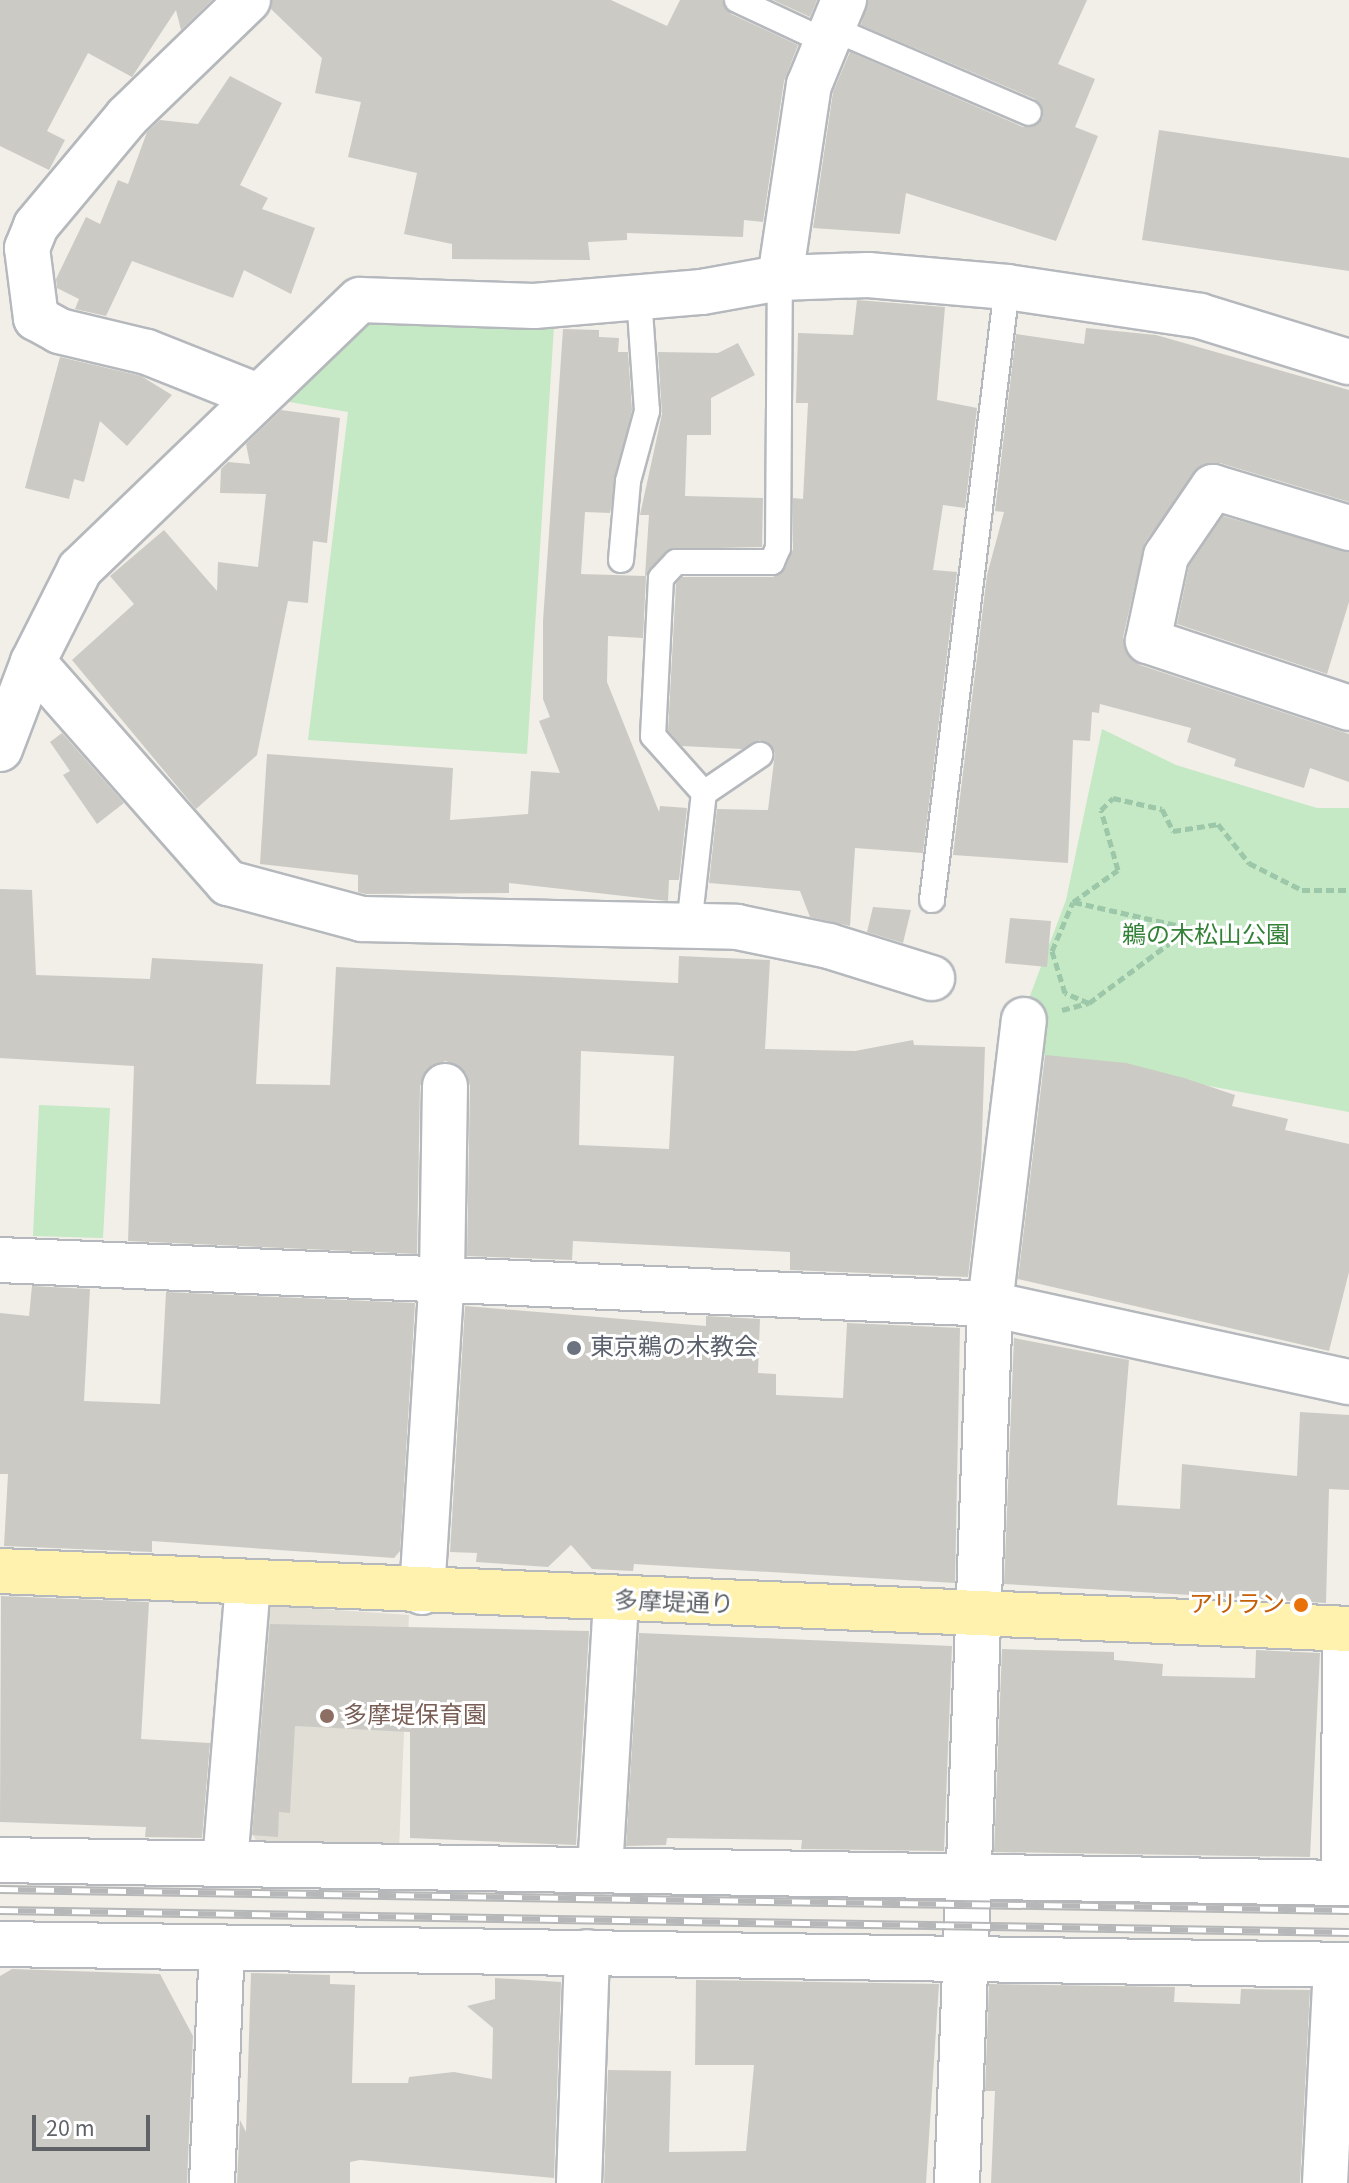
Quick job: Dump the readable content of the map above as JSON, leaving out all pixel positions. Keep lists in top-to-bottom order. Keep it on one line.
{"streets":{"main road":["多摩堤通り"]},"parks":["鵜の木松山公園"],"places":["東京鵜の木教会","アリラン","多摩堤保育園"],"scale_bar":"20 m"}
